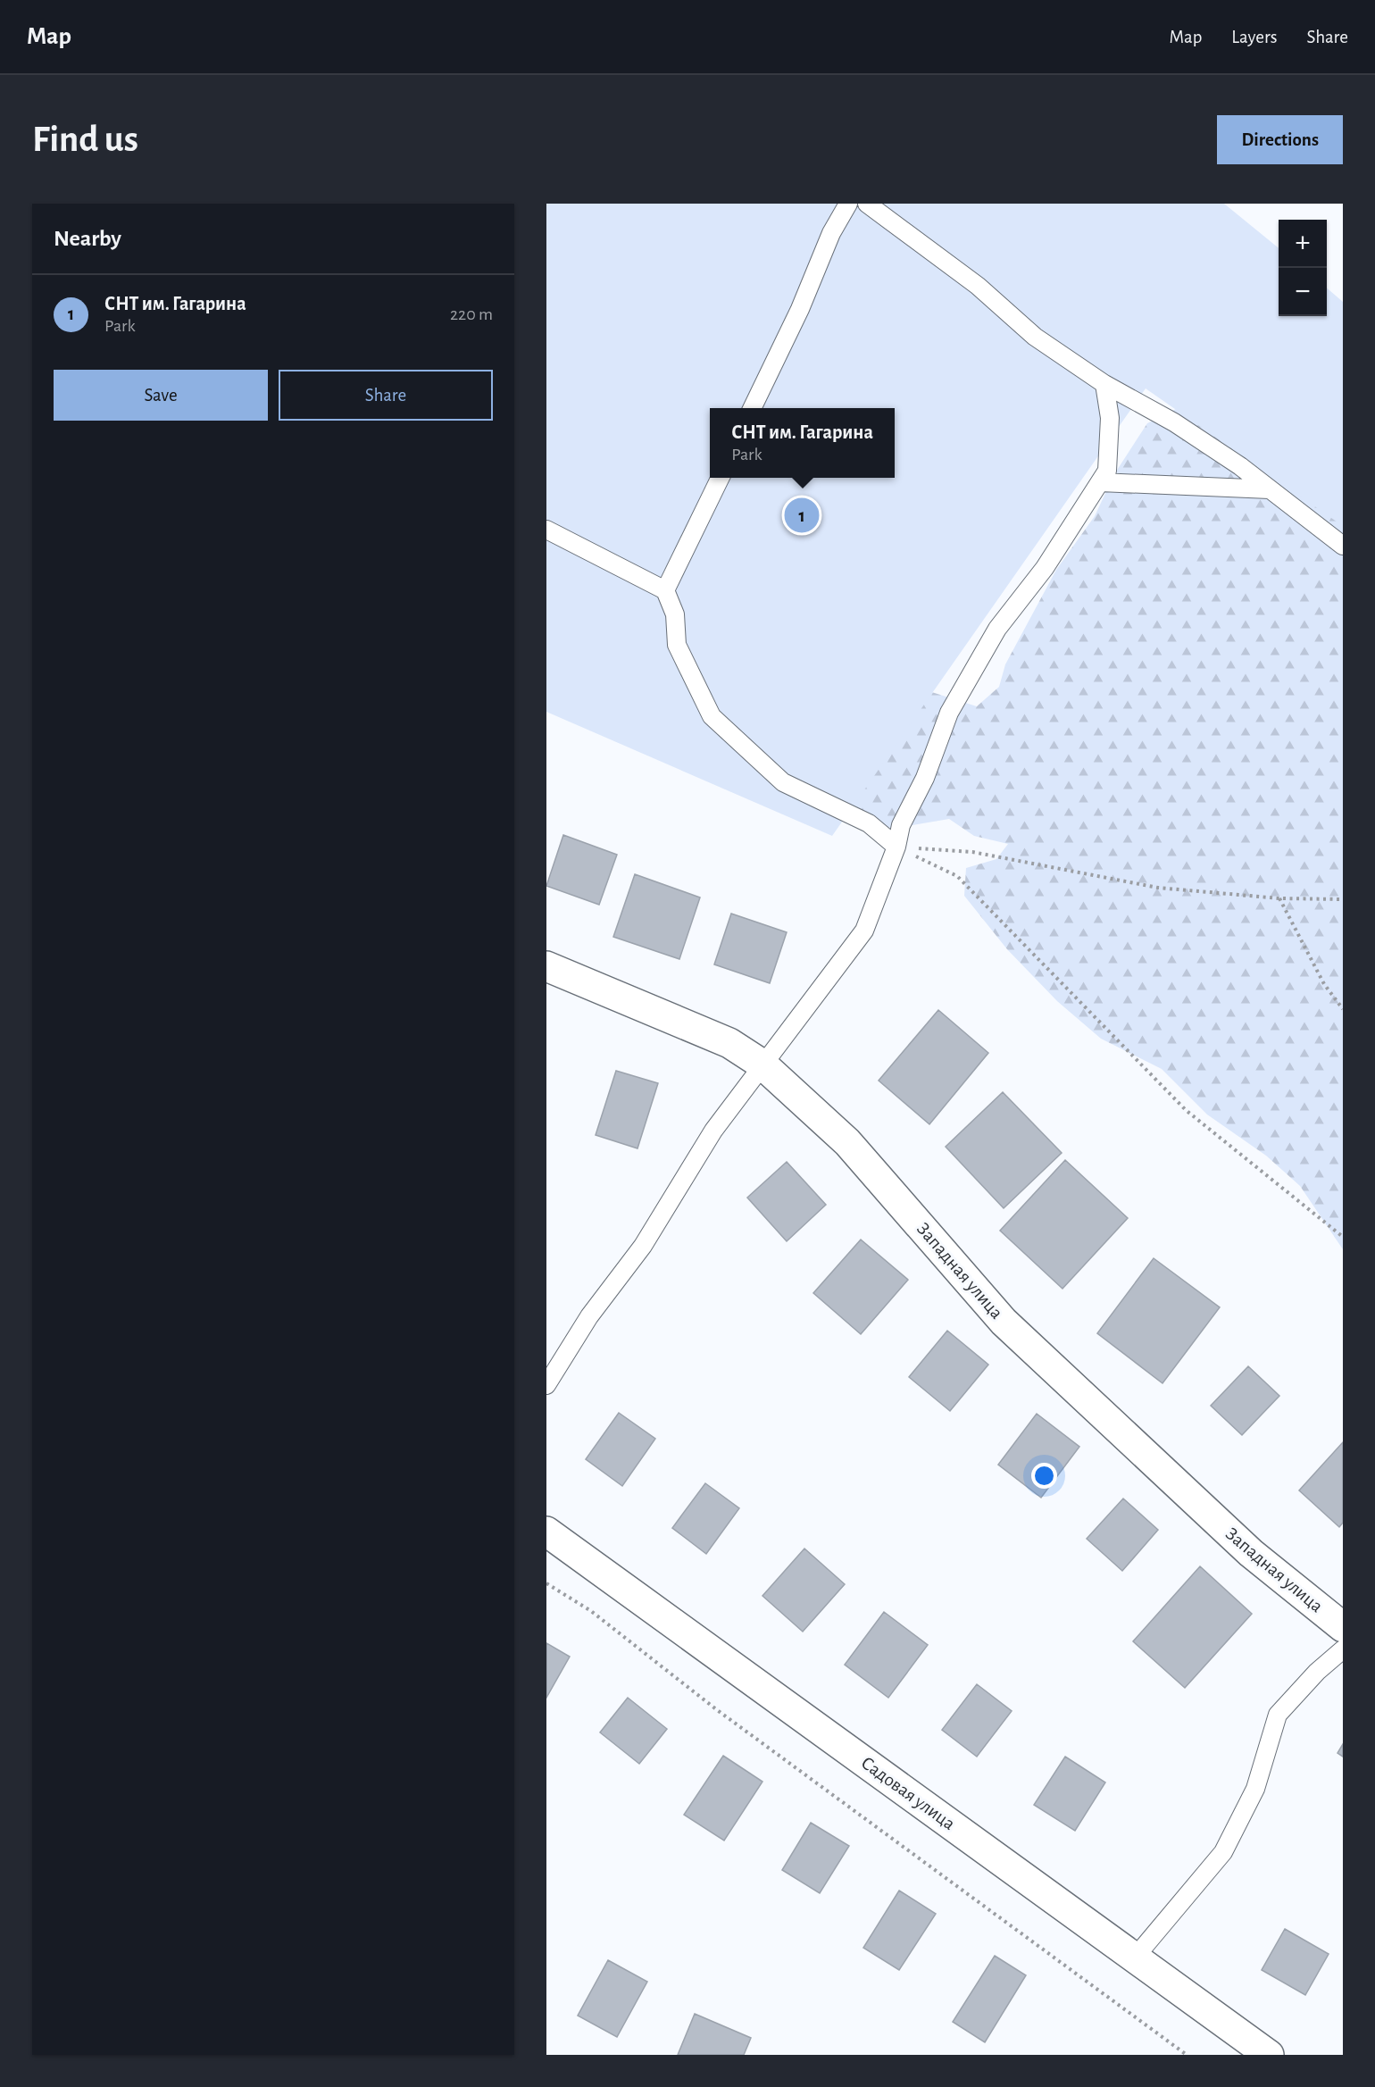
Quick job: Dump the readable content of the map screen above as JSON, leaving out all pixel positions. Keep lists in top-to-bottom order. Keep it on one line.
{"streets":{"street":["Западная улица","Садовая улица"]},"page":{"header":"Map","nav":["Map","Layers","Share"],"buttons":["Directions",["Save","Share"]],"title":"Find us","heading":"Nearby","map_buttons":["+","−"],"list":[{"mark":"1","name":"СНТ им. Гагарина","note":"Park","value":"220 m"}],"popup":["СНТ им. Гагарина","Park"],"pins":"1"}}
